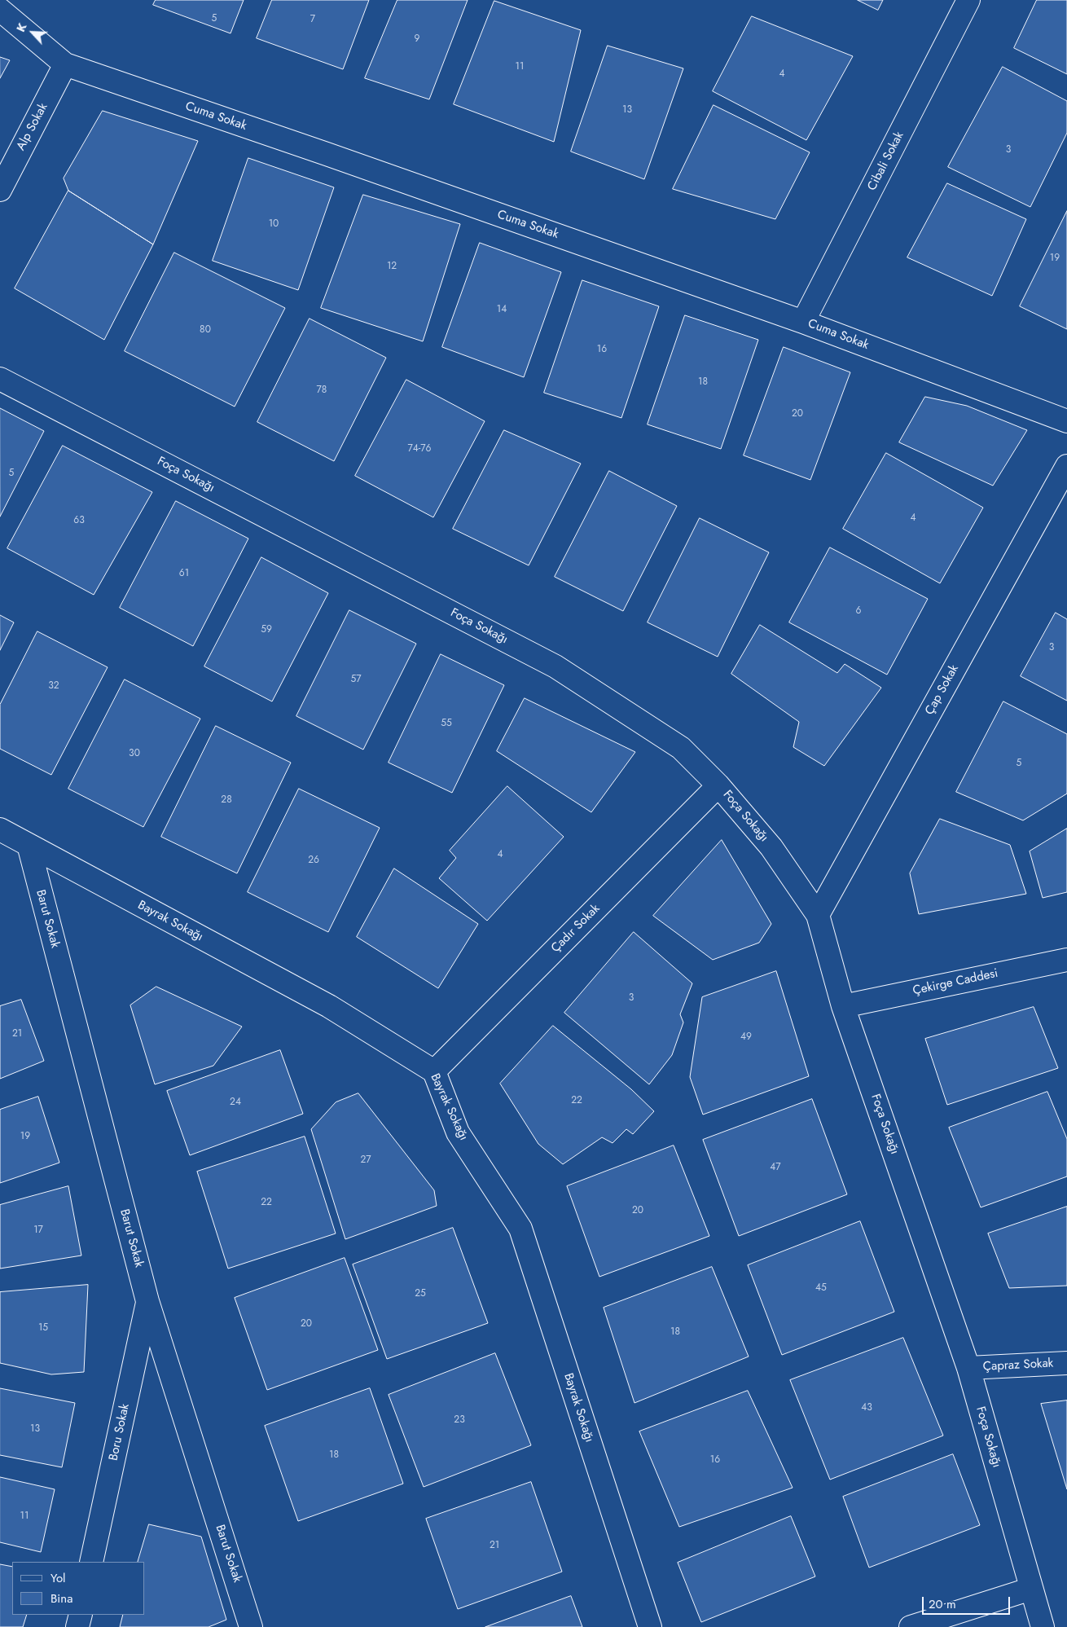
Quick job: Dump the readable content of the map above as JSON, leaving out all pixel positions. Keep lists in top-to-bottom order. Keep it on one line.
{"streets":{"street":["Cuma Sokak","Alp Sokak","Cibali Sokak","Foça Sokağı","Çap Sokak","Barut Sokak","Bayrak Sokağı","Çadır Sokak","Çekirge Caddesi","Çapraz Sokak","Boru Sokak"]},"crossings":[["Cuma Sokak","Alp Sokak"],["Cuma Sokak","Cibali Sokak"],["Foça Sokağı","Çap Sokak"],["Foça Sokağı","Çadır Sokak"],["Foça Sokağı","Çekirge Caddesi"],["Foça Sokağı","Çapraz Sokak"],["Barut Sokak","Bayrak Sokağı"],["Barut Sokak","Boru Sokak"],["Bayrak Sokağı","Çadır Sokak"]],"house_numbers":["5","7","9","11","4","13","3","10","19","12","14","80","16","18","78","20","74-76","5","4","63","61","6","59","3","57","32","55","30","5","28","4","26","3","21","49","22","24","19","27","47","22","20","17","45","25","20","15","18","43","23","13","18","16","11","21"],"legend":["Yol","Bina"],"scale_bar":"20 m","north":"top left"}
